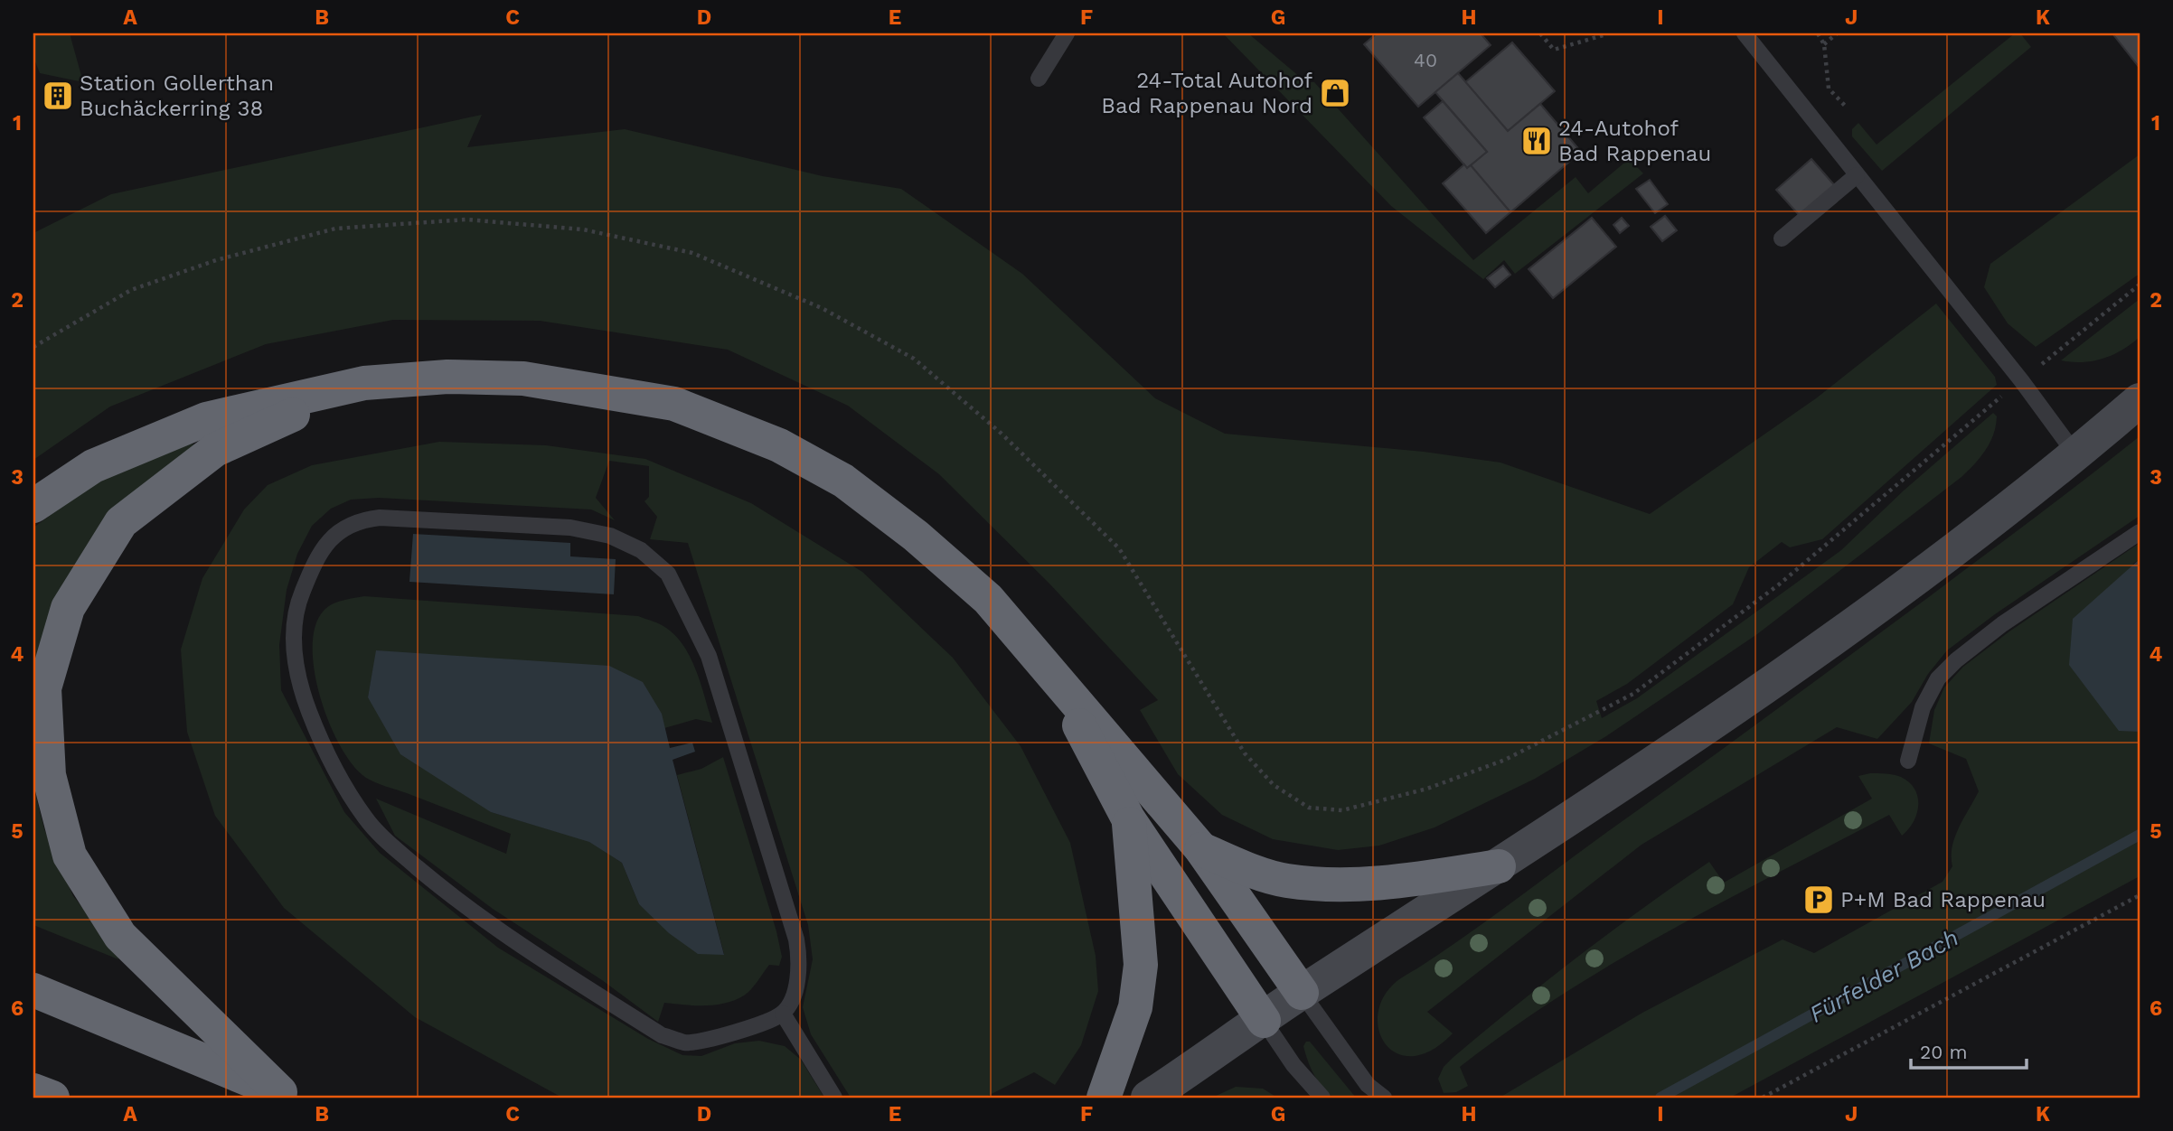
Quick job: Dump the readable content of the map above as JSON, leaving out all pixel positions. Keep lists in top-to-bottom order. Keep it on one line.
{"water":["Fürfelder Bach"],"places":{"shop":["24-Total Autohof Bad Rappenau Nord"],"building":["Station Gollerthan Buchäckerring 38"],"restaurant":["24-Autohof Bad Rappenau"],"parking":["P+M Bad Rappenau"]},"house_numbers":["40"],"scale_bar":"20 m","grid":{"columns":["A","B","C","D","E","F","G","H","I","J","K"],"rows":["1","2","3","4","5","6"]}}
